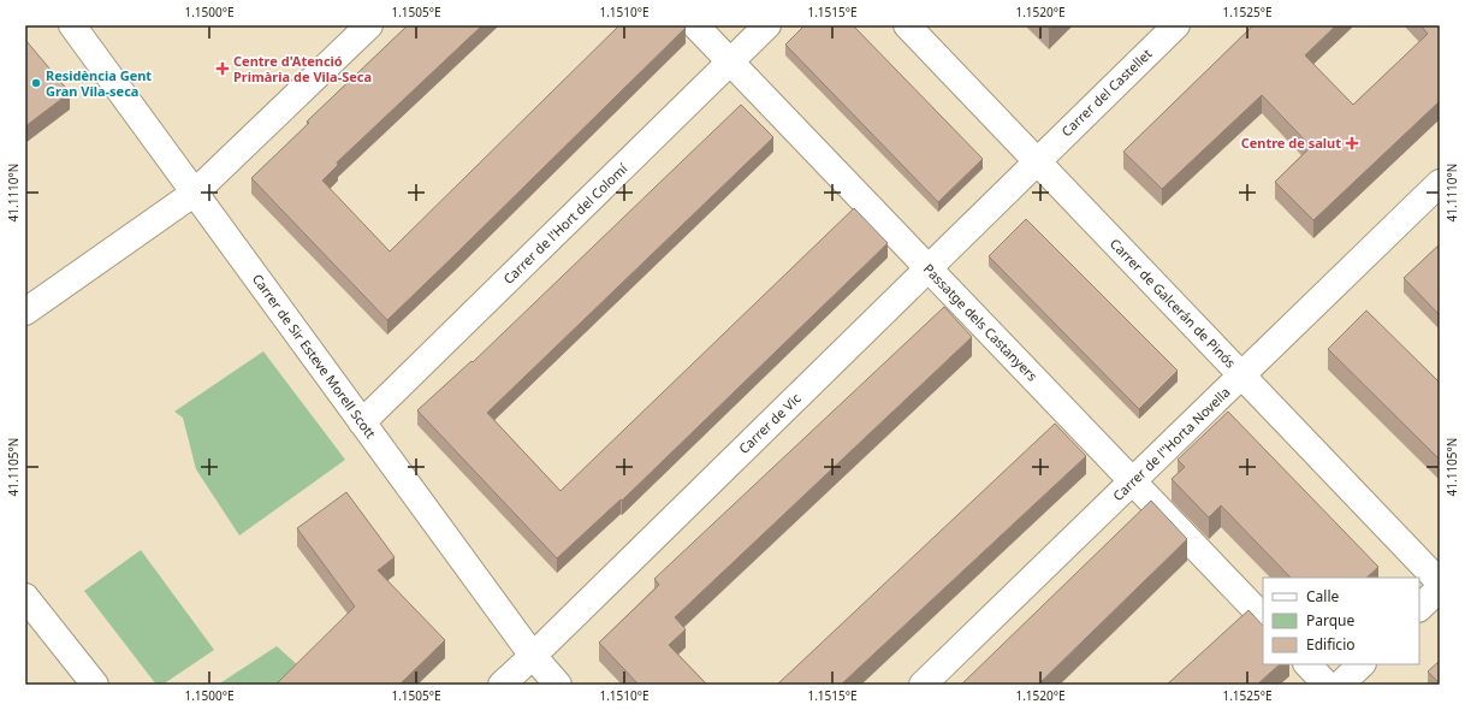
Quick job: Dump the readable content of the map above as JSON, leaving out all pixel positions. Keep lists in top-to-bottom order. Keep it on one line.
{"streets":{"street":["Carrer del Castellet","Carrer de l'Hort del Colomí","Carrer de Galcerán de Pinós","Passatge dels Castanyers","Carrer de Sir Esteve Morell Scott","Carrer de Vic","Carrer de l''Horta Novella"]},"crossings":[["Carrer del Castellet","Carrer de Galcerán de Pinós"],["Carrer del Castellet","Carrer de Vic"],["Carrer de l'Hort del Colomí","Passatge dels Castanyers"],["Carrer de l'Hort del Colomí","Carrer de Sir Esteve Morell Scott"],["Carrer de Galcerán de Pinós","Carrer de Vic"],["Carrer de Galcerán de Pinós","Carrer de l''Horta Novella"],["Passatge dels Castanyers","Carrer de Vic"],["Passatge dels Castanyers","Carrer de l''Horta Novella"],["Carrer de Sir Esteve Morell Scott","Carrer de Vic"]],"places":{"health":["Centre d'Atenció Primària de Vila-Seca","Centre de salut"],"other":["Residència Gent Gran Vila-seca"]},"legend":["Calle","Parque","Edificio"],"coordinates":["1.1500°E","1.1505°E","1.1510°E","1.1515°E","1.1520°E","1.1525°E","41.1110°N","41.1105°N"]}
